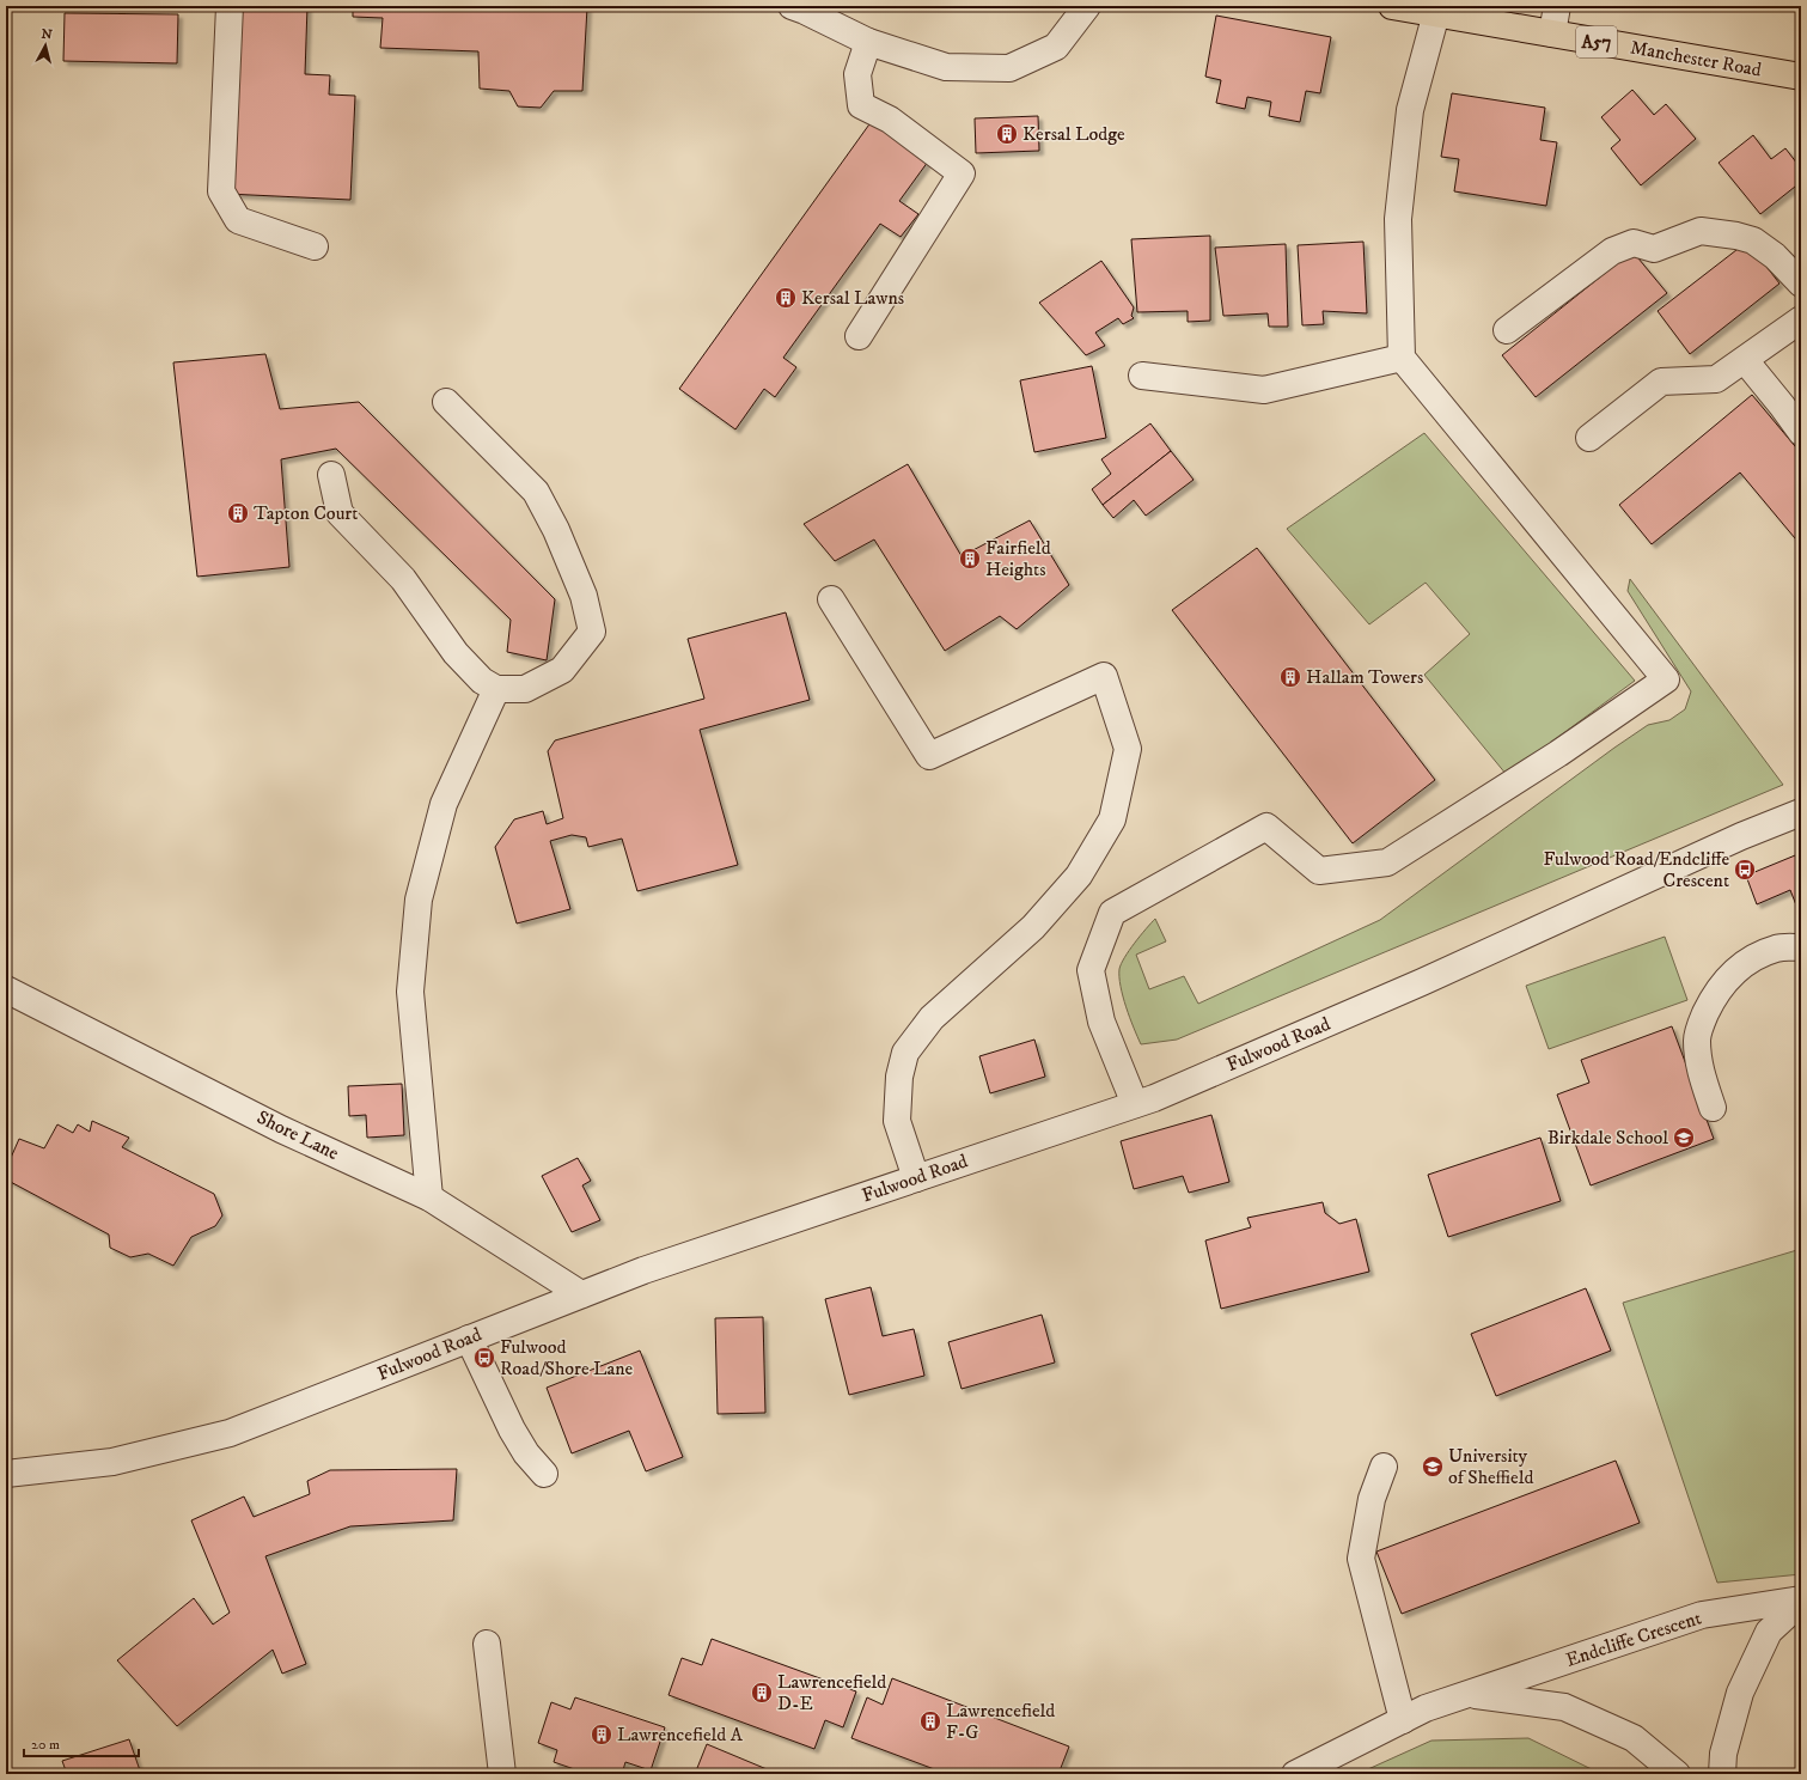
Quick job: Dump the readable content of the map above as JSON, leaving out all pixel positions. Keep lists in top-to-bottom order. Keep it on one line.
{"streets":{"main road":["A57","Manchester Road"],"street":["Fulwood Road","Shore Lane","Endcliffe Crescent"]},"crossings":[["Fulwood Road","Shore Lane"]],"places":{"building":["Kersal Lodge","Kersal Lawns","Tapton Court","Fairfield Heights","Hallam Towers","Lawrencefield D-E","Lawrencefield F-G","Lawrencefield A"],"bus stop":["Fulwood Road/Endcliffe Crescent","Fulwood Road/Shore Lane"],"school or university":["Birkdale School","University of Sheffield"]},"scale_bar":"20 m","north":"top"}
